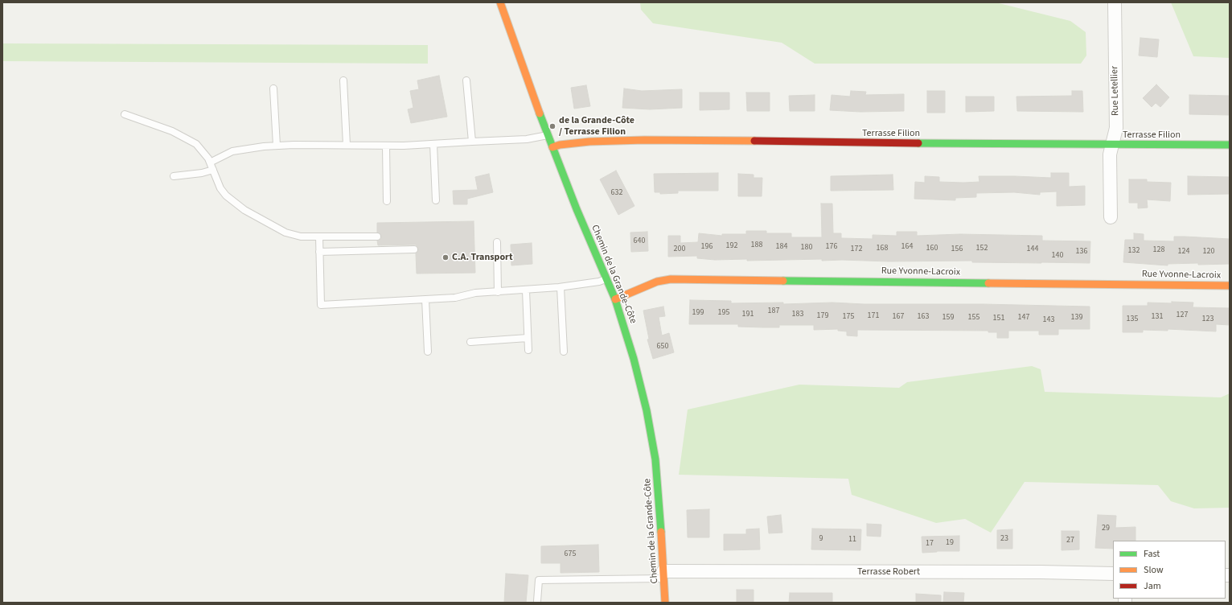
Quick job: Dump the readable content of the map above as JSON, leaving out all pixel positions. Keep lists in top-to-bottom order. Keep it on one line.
{"streets":{"street":["Rue Letellier","Terrasse Filion","Rue Yvonne-Lacroix","Chemin de la Grande-Côte","Terrasse Robert"]},"crossings":[["Rue Letellier","Terrasse Filion"],["Terrasse Filion","Chemin de la Grande-Côte"],["Rue Yvonne-Lacroix","Chemin de la Grande-Côte"],["Chemin de la Grande-Côte","Terrasse Robert"]],"places":["de la Grande-Côte / Terrasse Filion","C.A. Transport"],"house_numbers":["632","640","188","192","196","184","176","164","180","168","160","152","200","172","156","144","128","132","136","124","120","140","187","199","195","191","183","127","179","171","175","167","163","131","159","155","147","139","151","135","123","143","650","29","9","23","11","27","19","17","675"],"legend":["Fast","Slow","Jam"]}
